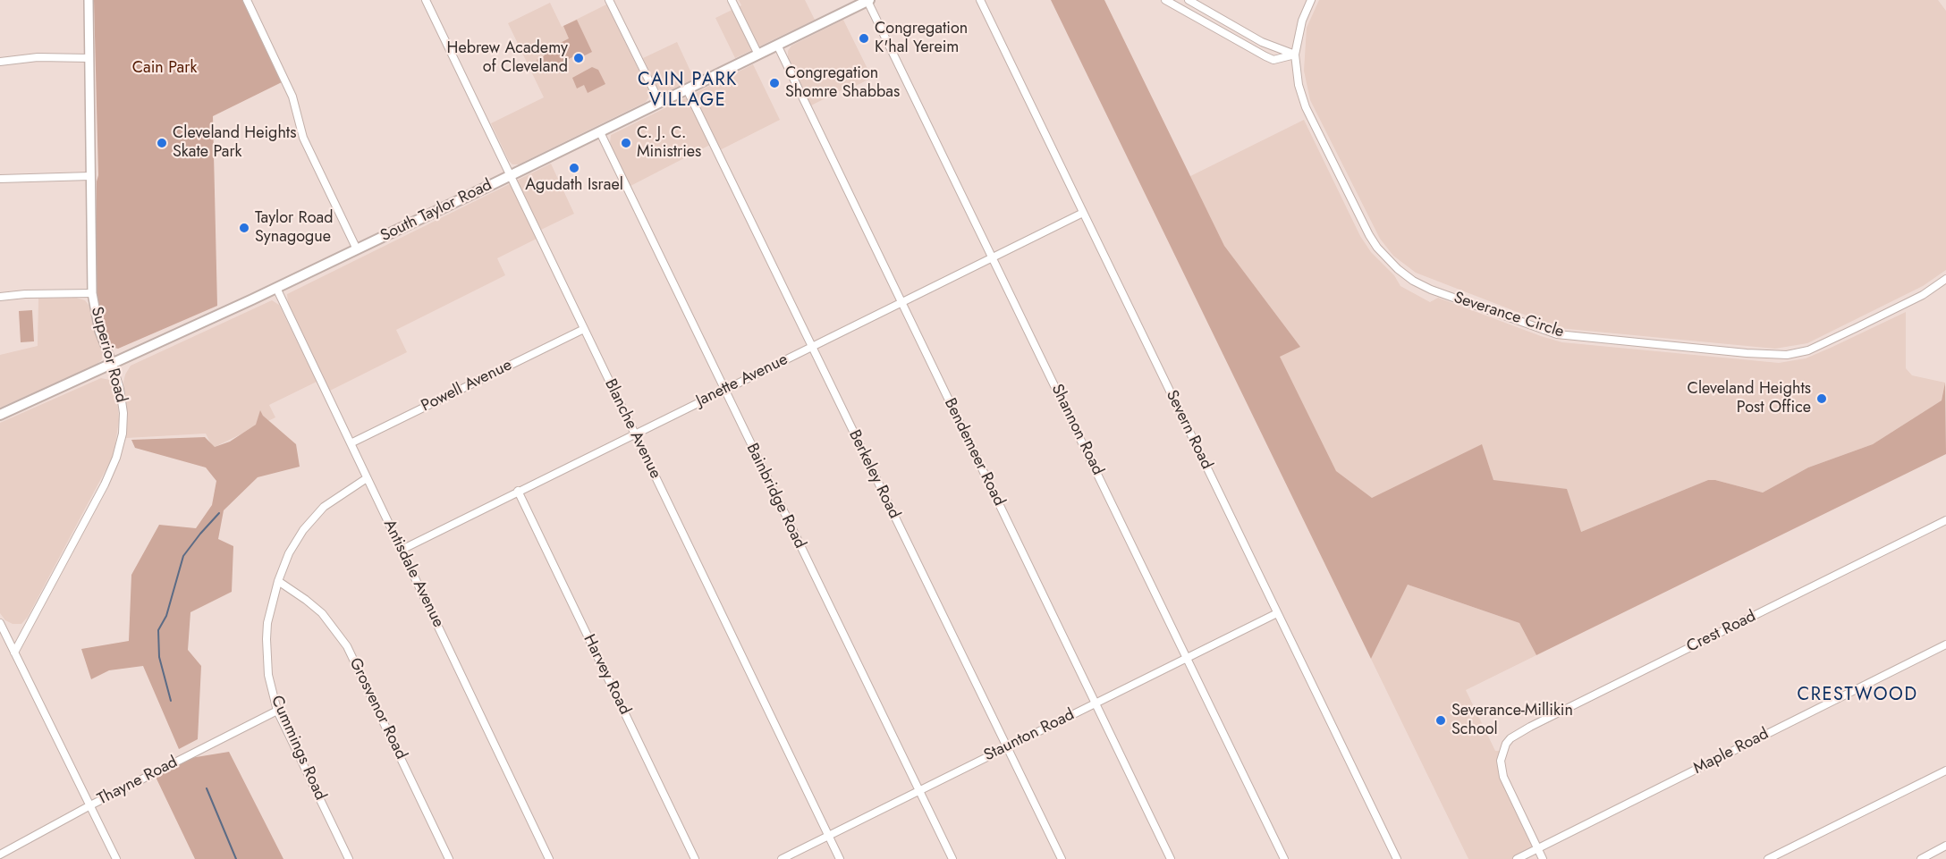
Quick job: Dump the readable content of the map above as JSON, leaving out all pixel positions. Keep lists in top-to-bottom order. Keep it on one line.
{"streets":{"main road":["South Taylor Road"],"street":["Severance Circle","Superior Road","Janette Avenue","Powell Avenue","Blanche Avenue","Shannon Road","Severn Road","Bendemeer Road","Berkeley Road","Bainbridge Road","Antisdale Avenue","Crest Road","Harvey Road","Grosvenor Road","Staunton Road","Cummings Road","Maple Road","Thayne Road"]},"crossings":[["South Taylor Road","Superior Road"],["South Taylor Road","Blanche Avenue"],["South Taylor Road","Shannon Road"],["South Taylor Road","Bendemeer Road"],["South Taylor Road","Berkeley Road"],["South Taylor Road","Bainbridge Road"],["South Taylor Road","Antisdale Avenue"],["Janette Avenue","Blanche Avenue"],["Janette Avenue","Shannon Road"],["Janette Avenue","Severn Road"],["Janette Avenue","Bendemeer Road"],["Janette Avenue","Berkeley Road"],["Janette Avenue","Bainbridge Road"],["Janette Avenue","Antisdale Avenue"],["Janette Avenue","Harvey Road"],["Powell Avenue","Blanche Avenue"],["Powell Avenue","Antisdale Avenue"],["Blanche Avenue","Staunton Road"],["Shannon Road","Staunton Road"],["Severn Road","Staunton Road"],["Bendemeer Road","Staunton Road"],["Berkeley Road","Staunton Road"],["Bainbridge Road","Staunton Road"],["Antisdale Avenue","Cummings Road"],["Crest Road","Maple Road"],["Grosvenor Road","Cummings Road"],["Cummings Road","Thayne Road"]],"districts":["CAIN PARK VILLAGE","CRESTWOOD"],"parks":["Cain Park"],"places":["Congregation K'hal Yereim","Hebrew Academy of Cleveland","Congregation Shomre Shabbas","Cleveland Heights Skate Park","C. J. C. Ministries","Agudath Israel","Taylor Road Synagogue","Cleveland Heights Post Office","Severance-Millikin School"]}
